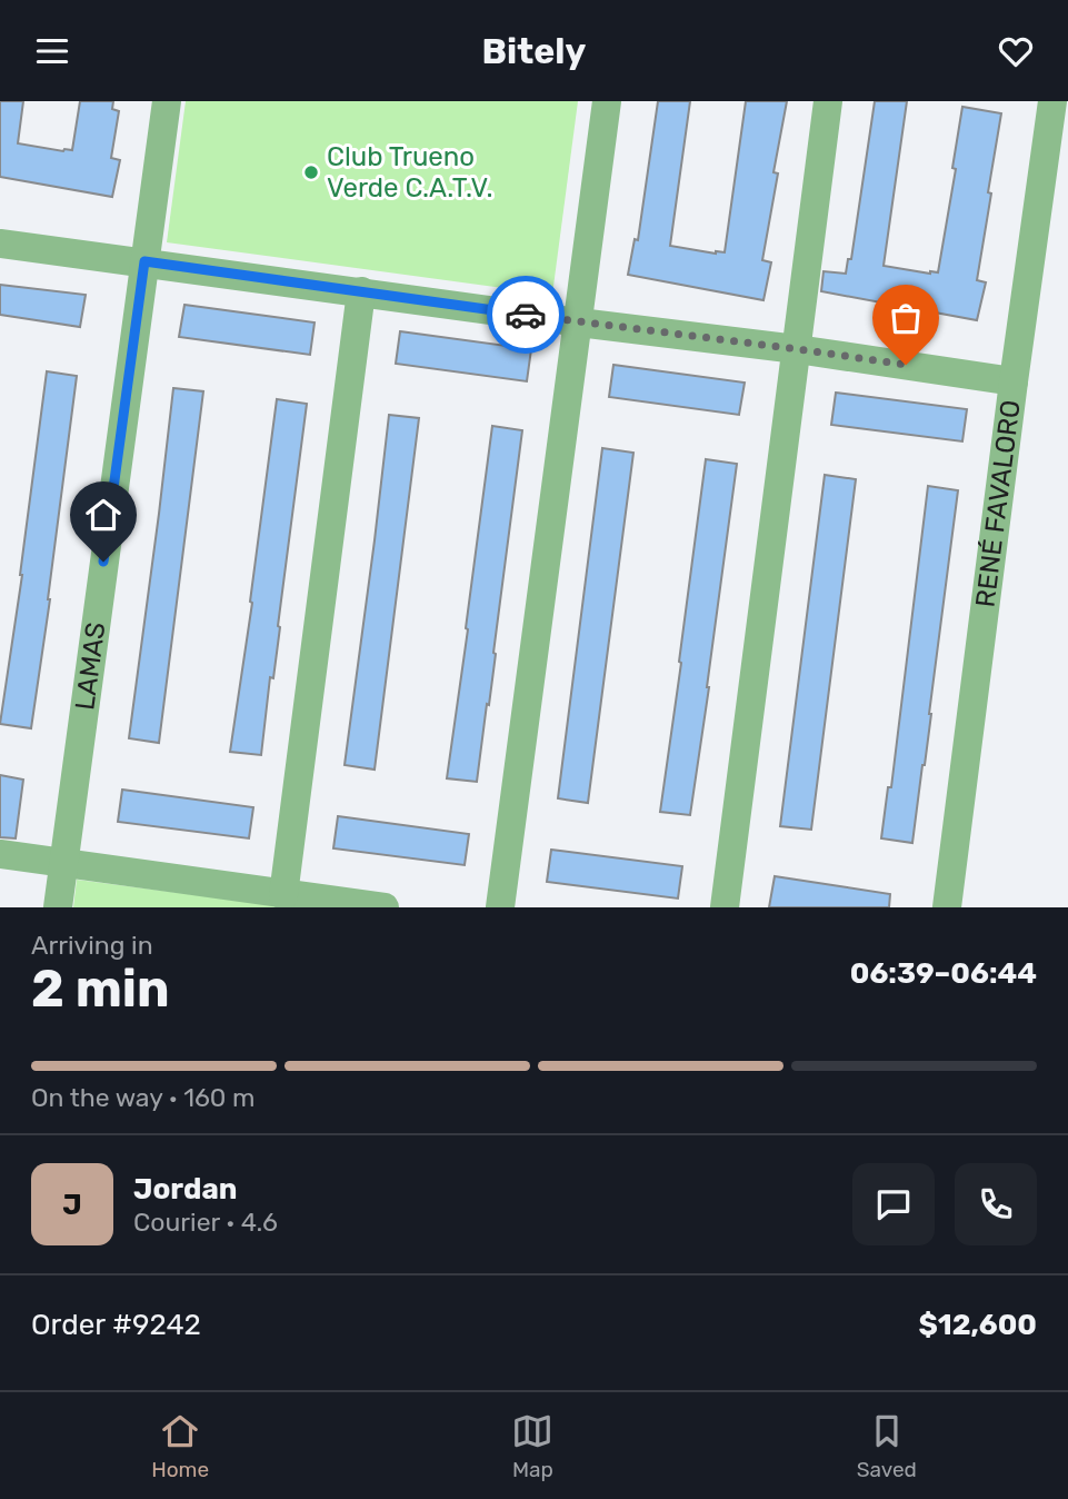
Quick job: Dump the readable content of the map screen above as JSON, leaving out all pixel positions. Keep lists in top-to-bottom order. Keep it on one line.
{"streets":{"street":["RENÉ FAVALORO","LAMAS"]},"places":["Club Trueno Verde C.A.T.V."],"page":{"header":"Bitely","heading":["2 min","Arriving in","06:39–06:44"],"panel":["Jordan","Courier · 4.6","Order #9242","$12,600"],"bar":"On the way · 160 m","round":"J","tabs":["Home","Map","Saved"]}}
